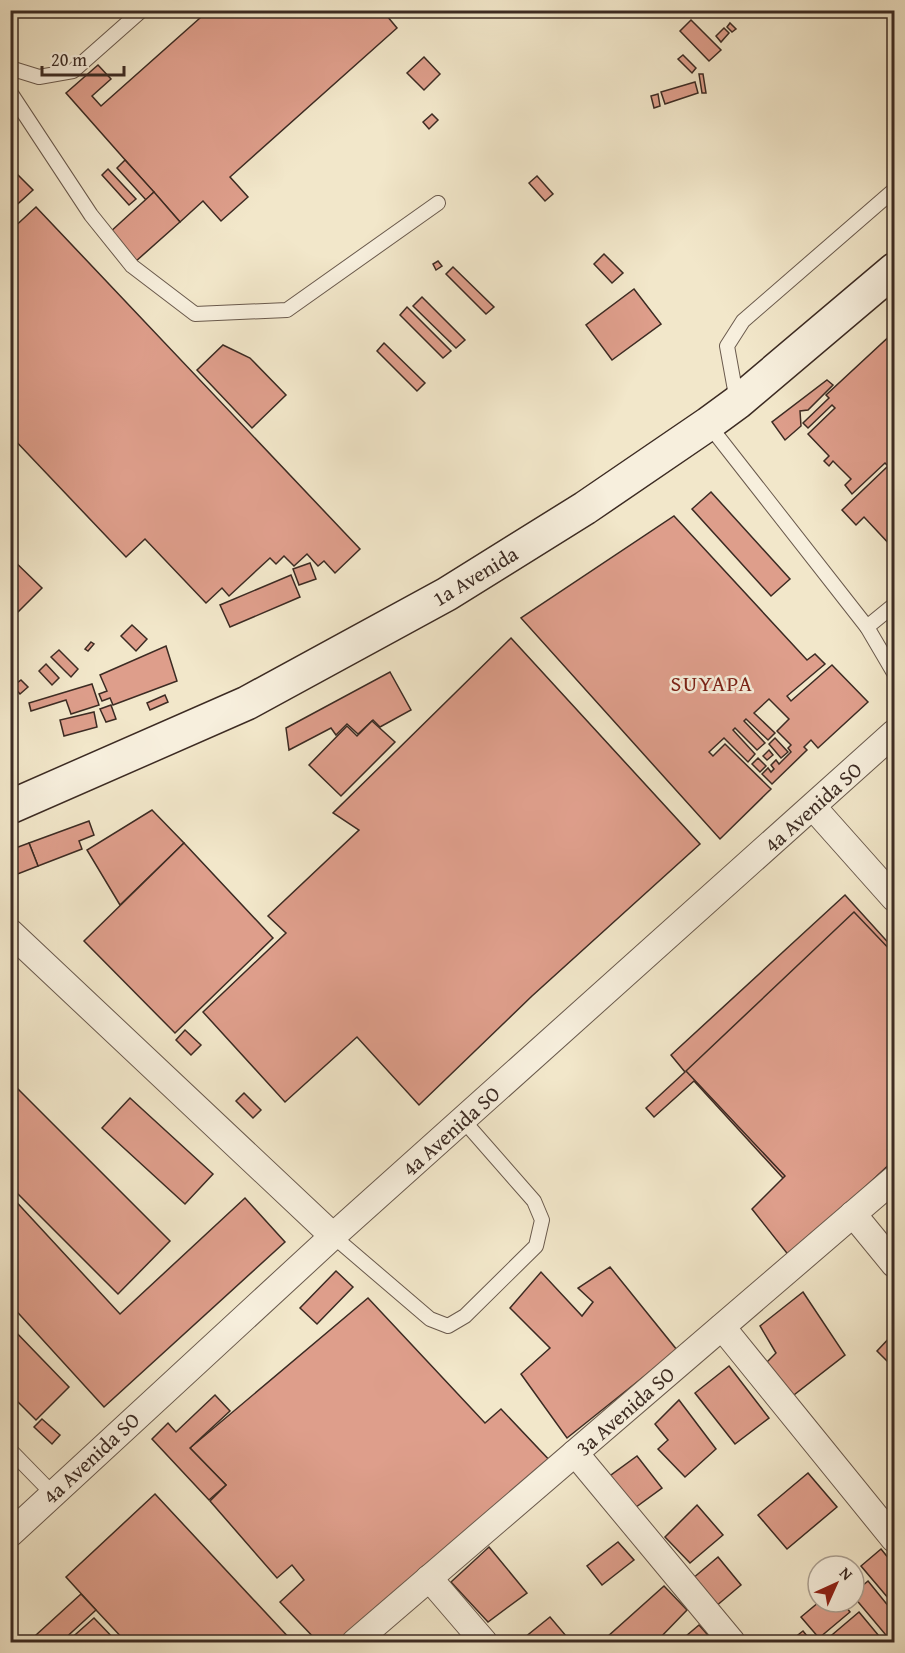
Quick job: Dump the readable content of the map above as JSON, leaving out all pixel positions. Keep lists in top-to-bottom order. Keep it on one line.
{"streets":{"street":["1a Avenida","4a Avenida SO","3a Avenida SO"]},"districts":["SUYAPA"],"scale_bar":"20 m","north":"top right"}
